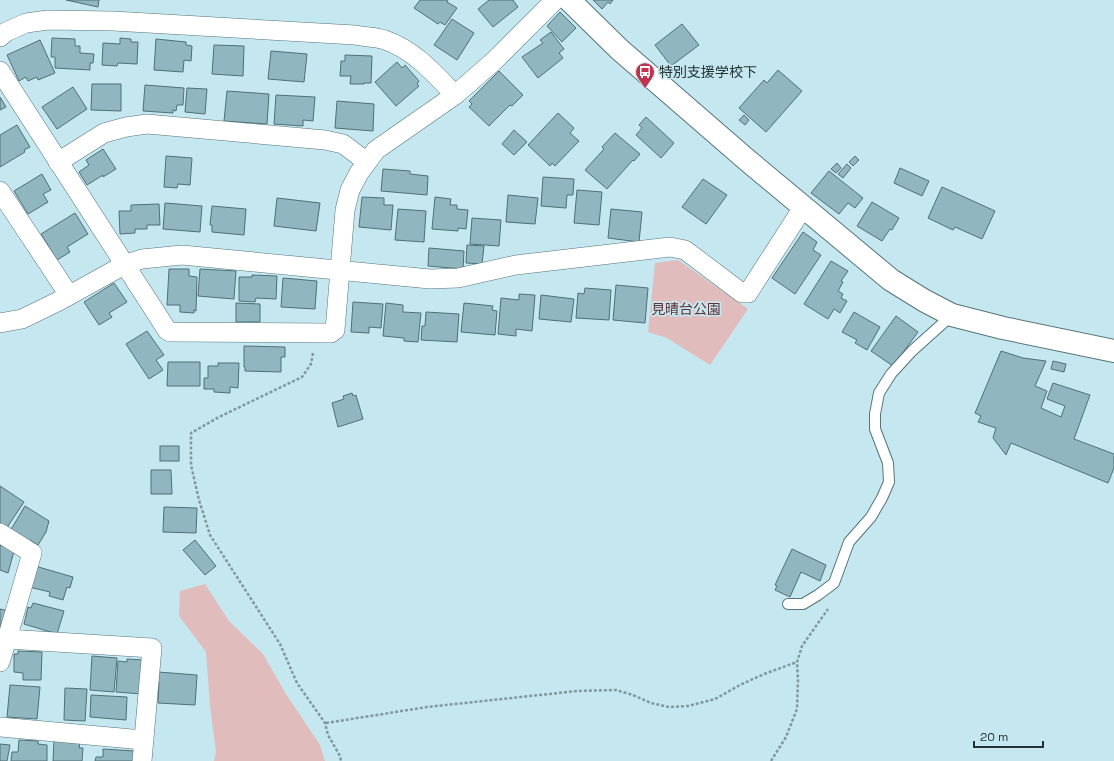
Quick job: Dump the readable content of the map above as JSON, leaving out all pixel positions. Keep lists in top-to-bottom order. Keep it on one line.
{"parks":["見晴台公園"],"places":{"bus stop":["特別支援学校下"]},"scale_bar":"20 m"}
